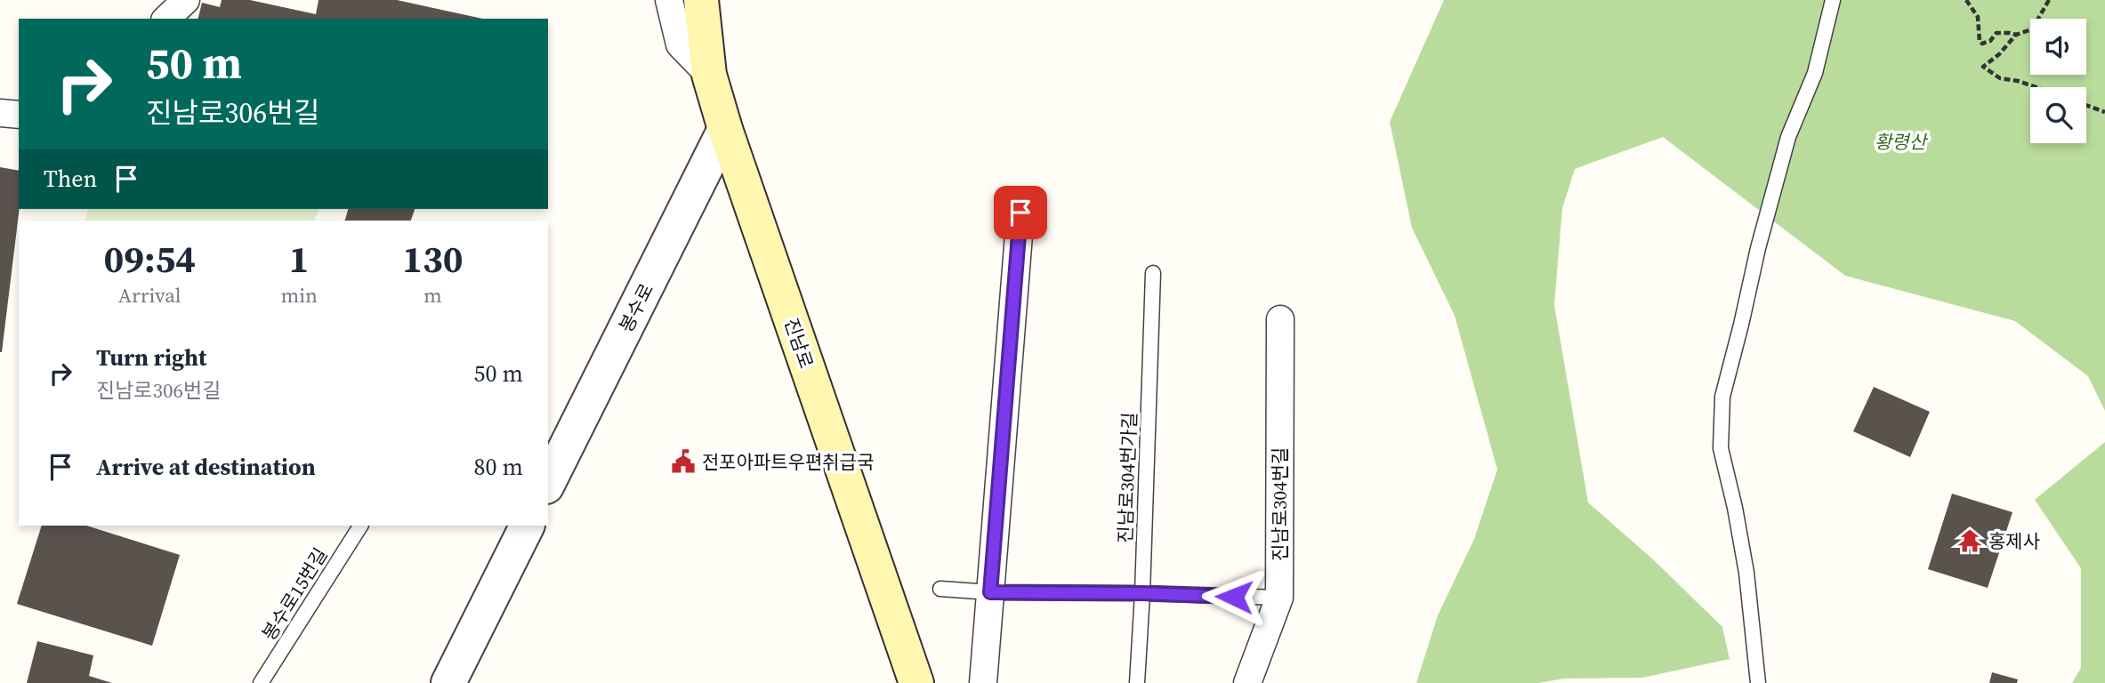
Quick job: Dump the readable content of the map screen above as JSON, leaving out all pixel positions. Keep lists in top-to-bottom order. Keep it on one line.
{"streets":{"main road":["진남로"],"street":["봉수로","진남로304번길"],"lane":["진남로304번가길","봉수로15번길"]},"crossings":[["봉수로","진남로"]],"parks":["황령산"],"places":{"public building":["전포아파트우편취급국"],"temple":["홍제사"]},"page":{"turn":["50 m","진남로306번길"],"then":"Then","eta":["09:54","Arrival","1","min","130","m"],"list":[{"name":"Turn right","note":"진남로306번길","value":"50 m"},{"name":"Arrive at destination","value":"80 m"}]}}
